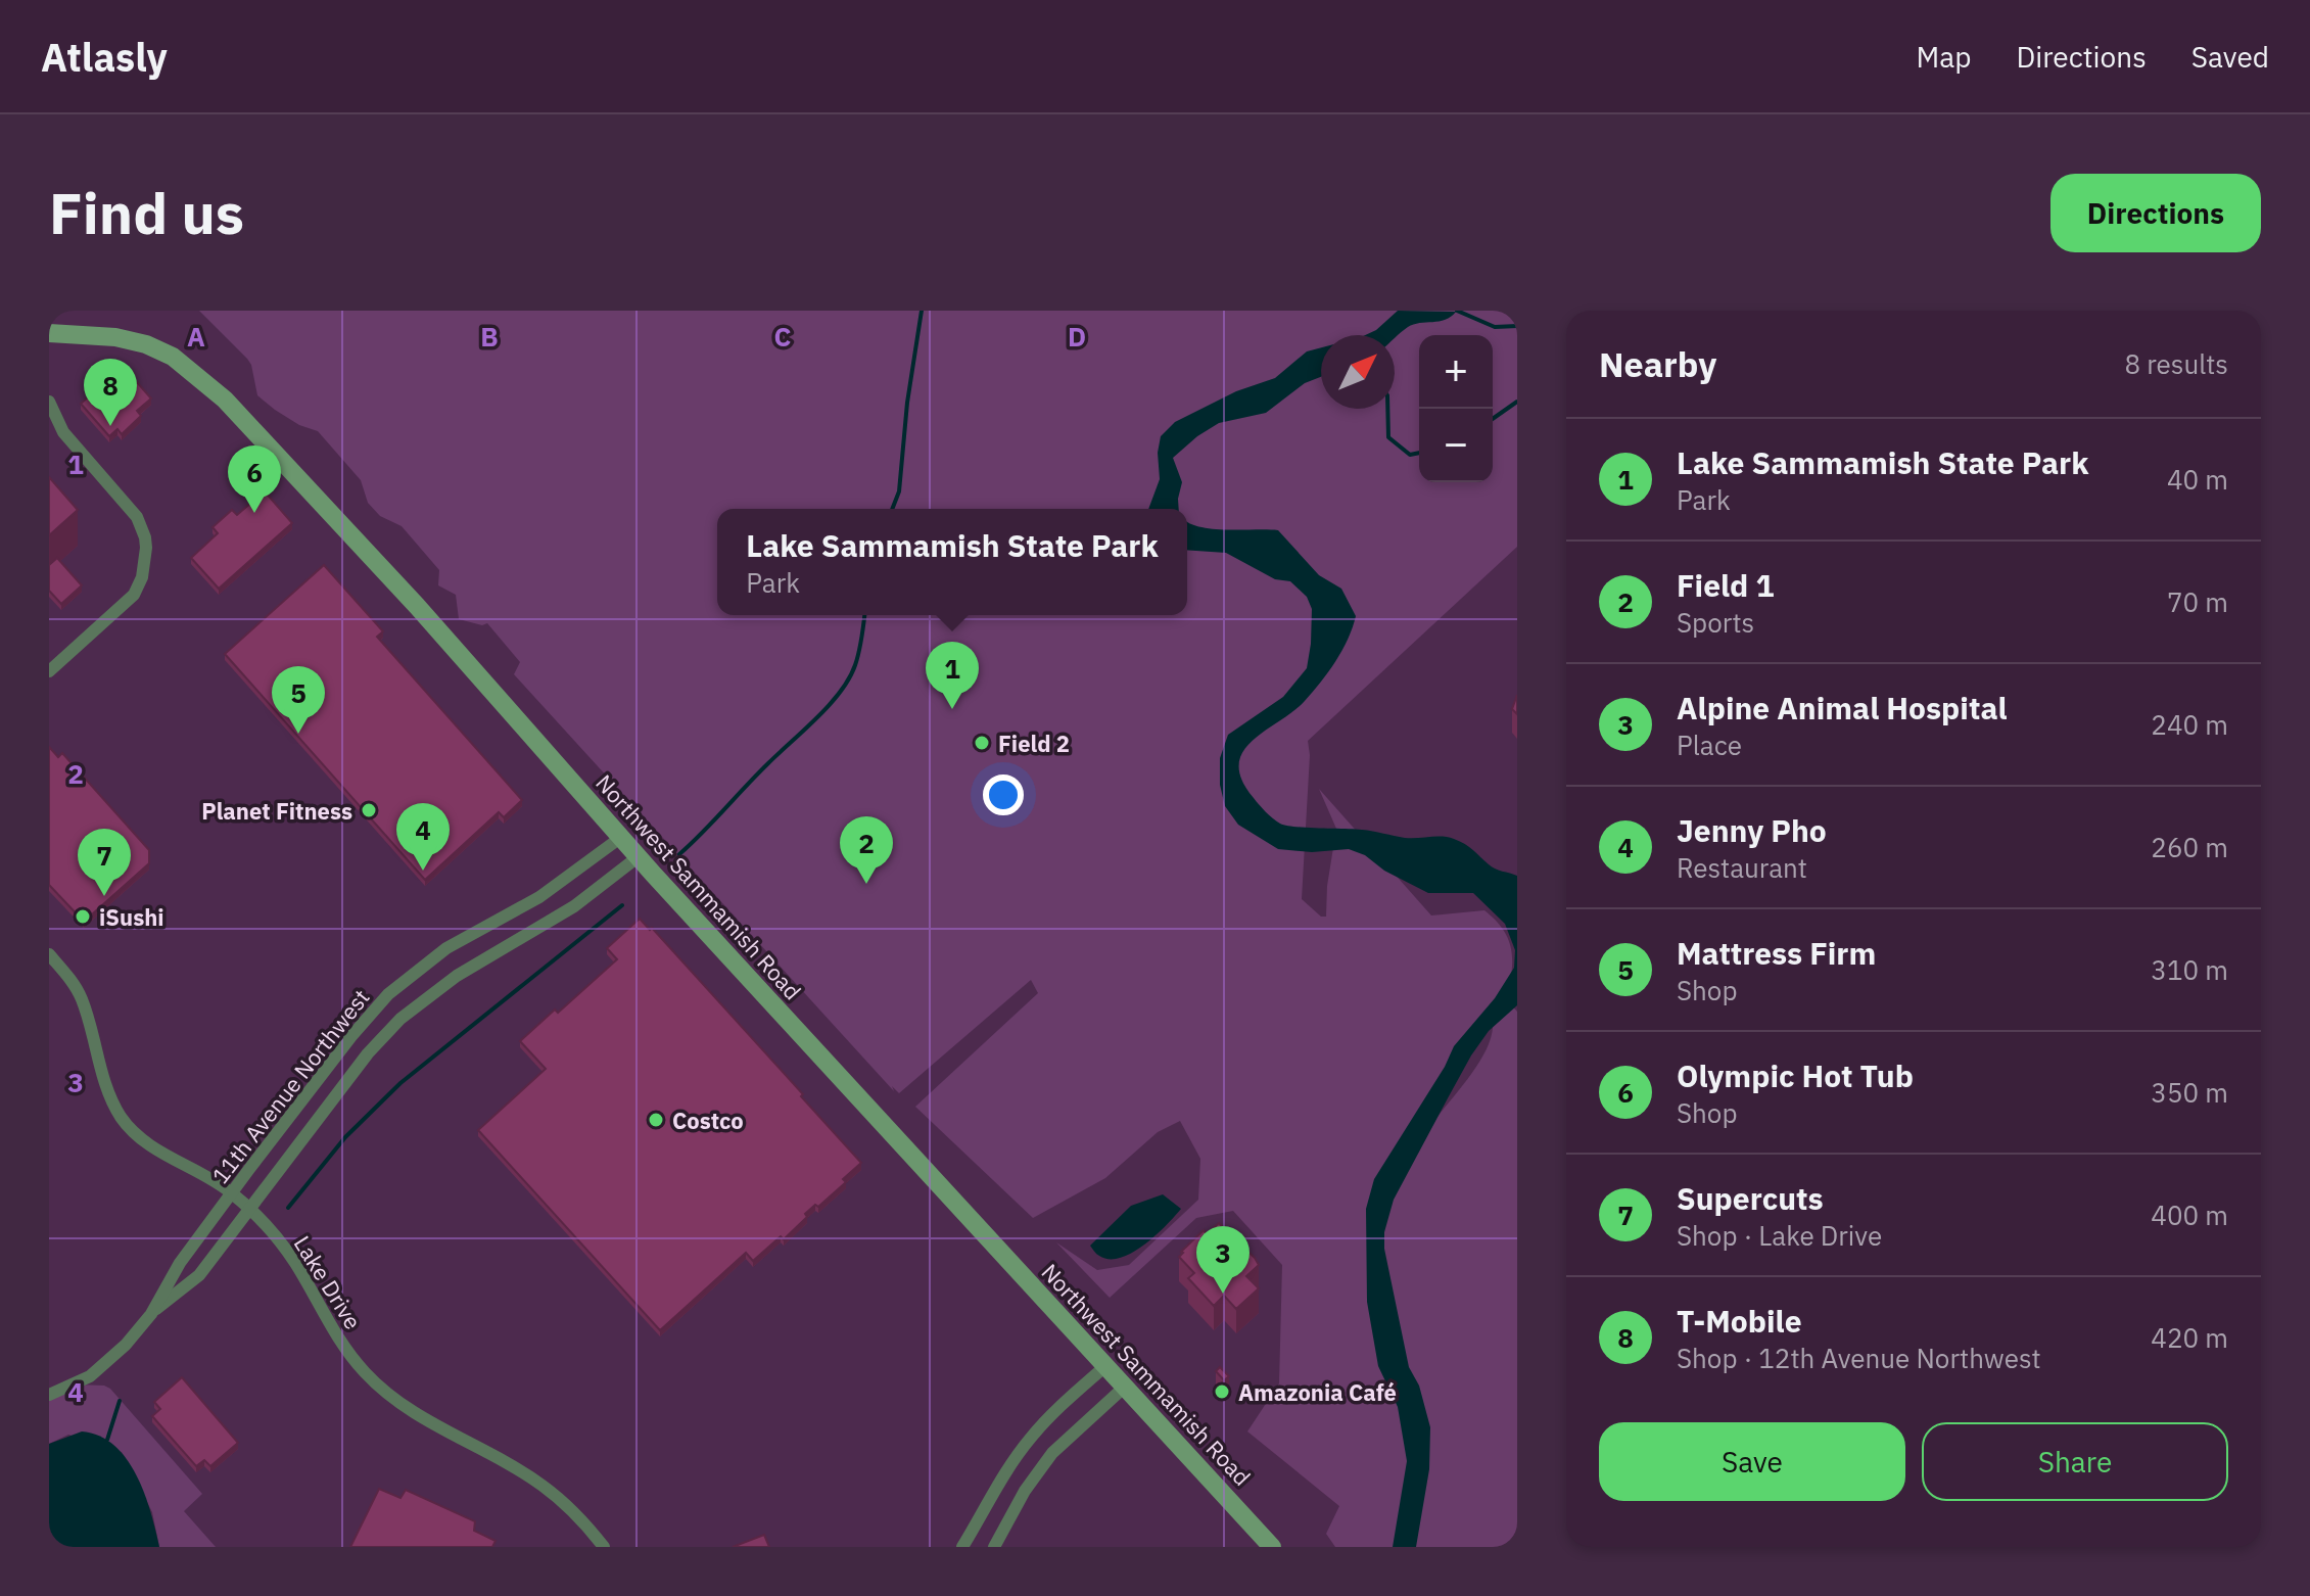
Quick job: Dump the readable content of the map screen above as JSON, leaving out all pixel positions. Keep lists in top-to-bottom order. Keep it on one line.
{"streets":{"main road":["Northwest Sammamish Road"],"street":["11th Avenue Northwest","Lake Drive"]},"crossings":[["Northwest Sammamish Road","11th Avenue Northwest"],["11th Avenue Northwest","Lake Drive"]],"places":["Field 2","Planet Fitness","iSushi","Costco","Amazonia Café"],"north":"top right","page":{"header":"Atlasly","nav":["Map","Directions","Saved"],"buttons":["Directions",["Save","Share"]],"title":"Find us","heading":["Nearby","8 results"],"map_buttons":["+","−"],"pins":["8","6","1","5","4","2","7","3"],"list":[{"mark":"1","name":"Lake Sammamish State Park","note":"Park","value":"40 m"},{"mark":"2","name":"Field 1","note":"Sports","value":"70 m"},{"mark":"3","name":"Alpine Animal Hospital","note":"Place","value":"240 m"},{"mark":"4","name":"Jenny Pho","note":"Restaurant","value":"260 m"},{"mark":"5","name":"Mattress Firm","note":"Shop","value":"310 m"},{"mark":"6","name":"Olympic Hot Tub","note":"Shop","value":"350 m"},{"mark":"7","name":"Supercuts","note":"Shop · Lake Drive","value":"400 m"},{"mark":"8","name":"T-Mobile","note":"Shop · 12th Avenue Northwest","value":"420 m"}],"popup":["Lake Sammamish State Park","Park"]},"grid":{"columns":["A","B","C","D"],"rows":["1","2","3","4"]}}
